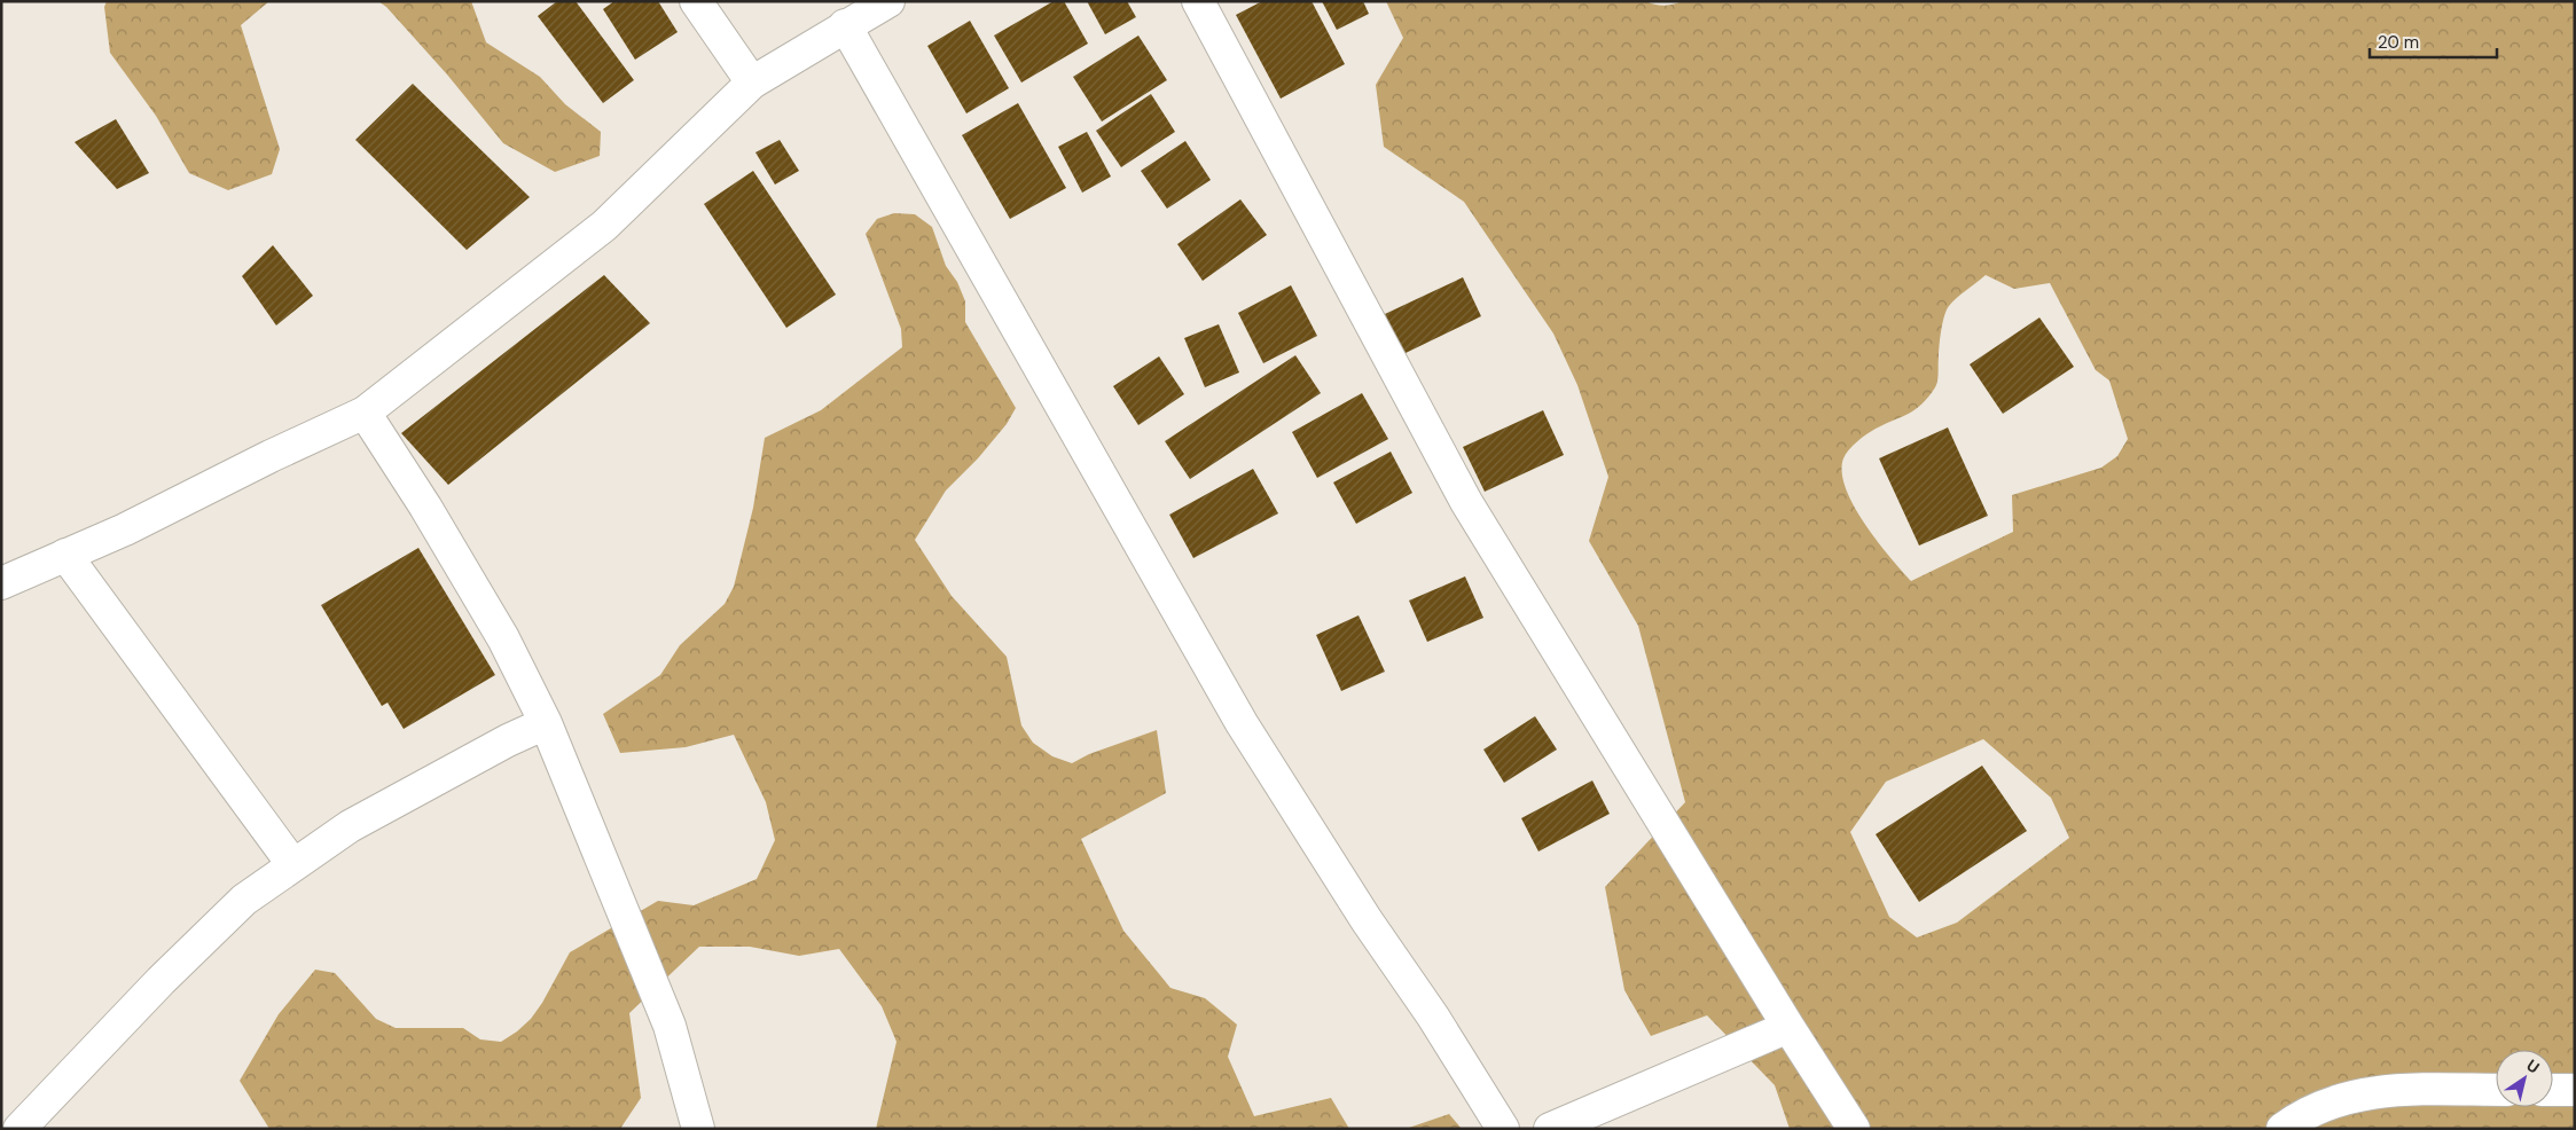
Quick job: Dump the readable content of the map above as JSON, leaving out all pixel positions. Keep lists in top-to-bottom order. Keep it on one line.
{"scale_bar":"20 m","north":"top right"}
